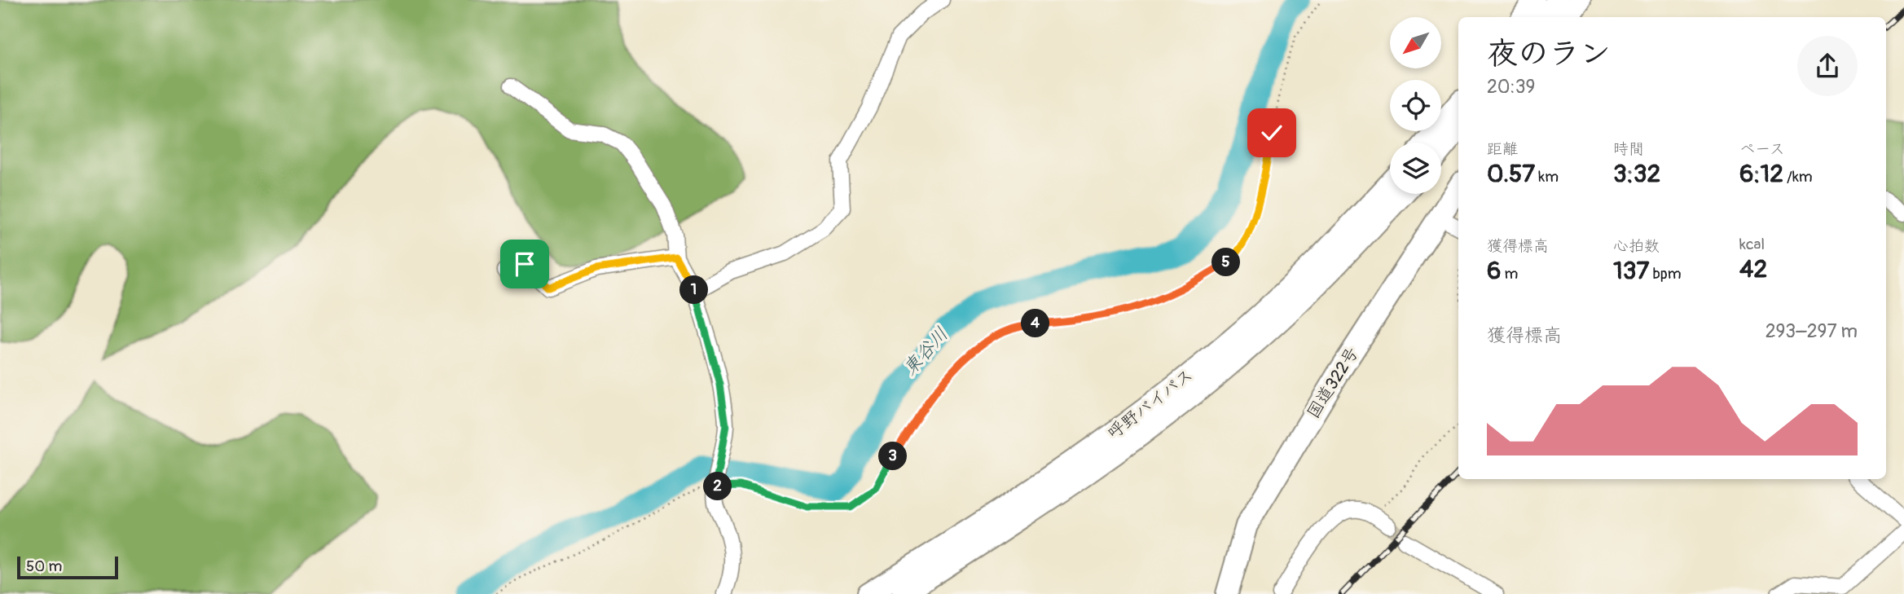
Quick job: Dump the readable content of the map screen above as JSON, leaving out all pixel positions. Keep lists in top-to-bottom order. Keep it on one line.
{"streets":{"highway":["国道322号","呼野バイパス"]},"water":["東谷川"],"scale_bar":"50 m","north":"bottom left","page":{"heading":["夜のラン","20:39"],"stats":[["距離","0.57 km"],["時間","3:32"],["ペース","6:12 /km"],["獲得標高","6 m"],["心拍数","137 bpm"],["kcal","42"]],"pins":["5","1","4","3","2"],"chart":["獲得標高","293–297 m"],"scale":"50 m"}}
